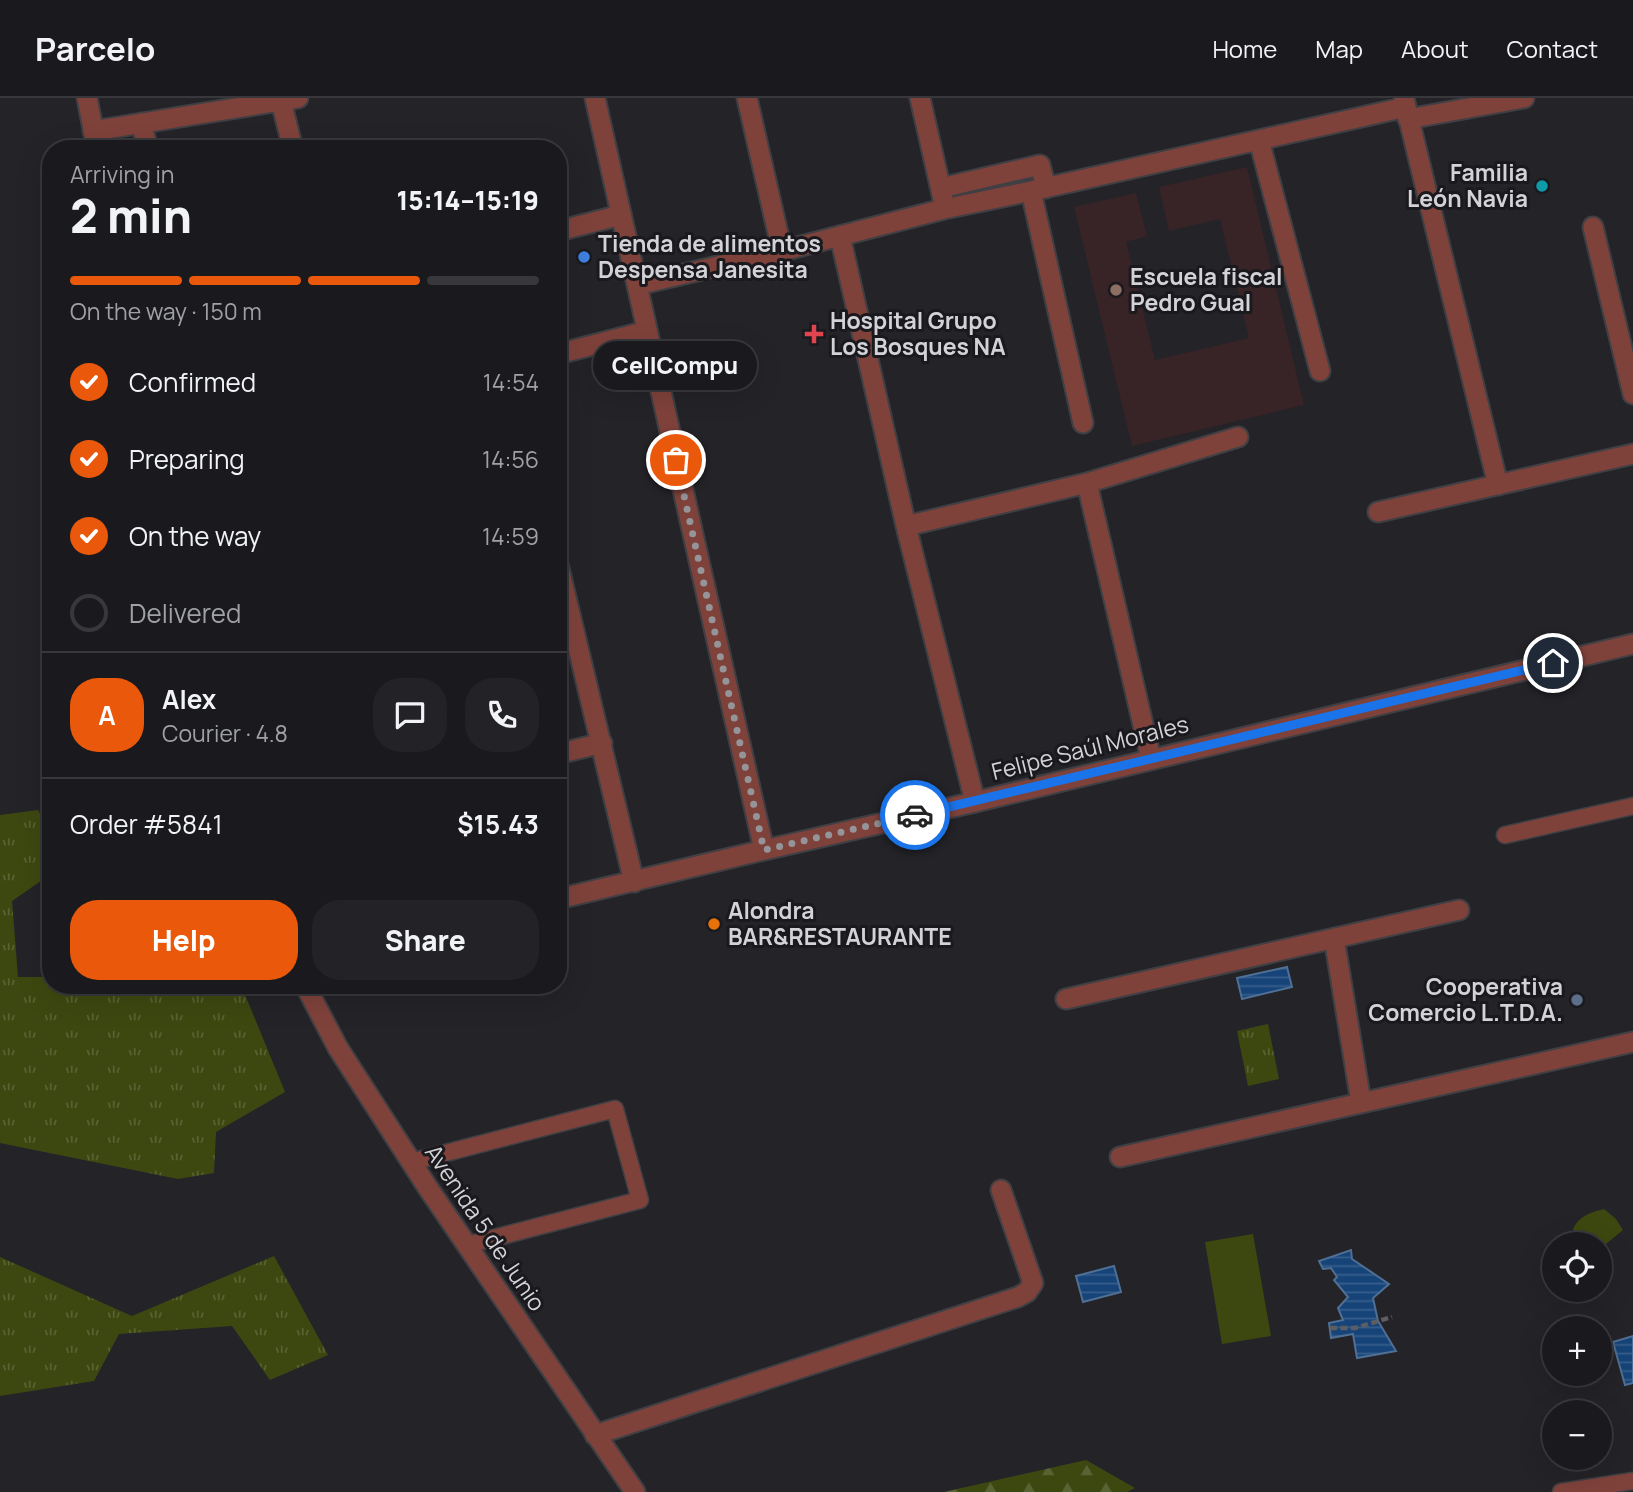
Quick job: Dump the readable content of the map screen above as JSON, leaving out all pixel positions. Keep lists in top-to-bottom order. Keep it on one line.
{"streets":{"street":["Felipe Saúl Morales","Avenida 5 de Junio"]},"places":{"other":["Familia León Navia","Tienda de alimentos Despensa Janesita","Escuela fiscal Pedro Gual","CellCompu","Alondra BAR&RESTAURANTE","Cooperativa Comercio L.T.D.A."],"health":["Hospital Grupo Los Bosques NA"]},"page":{"header":"Parcelo","nav":["Home","Map","About","Contact"],"heading":["2 min","Arriving in","15:14–15:19"],"panel":["Alex","Courier · 4.8","Order #5841","$15.43"],"bar":"On the way · 150 m","bubble":"CellCompu","list":[["Confirmed","14:54"],["Preparing","14:56"],["On the way","14:59"],"Delivered"],"round":"A","buttons":["Help","Share"],"map_buttons":["+","−"]}}
